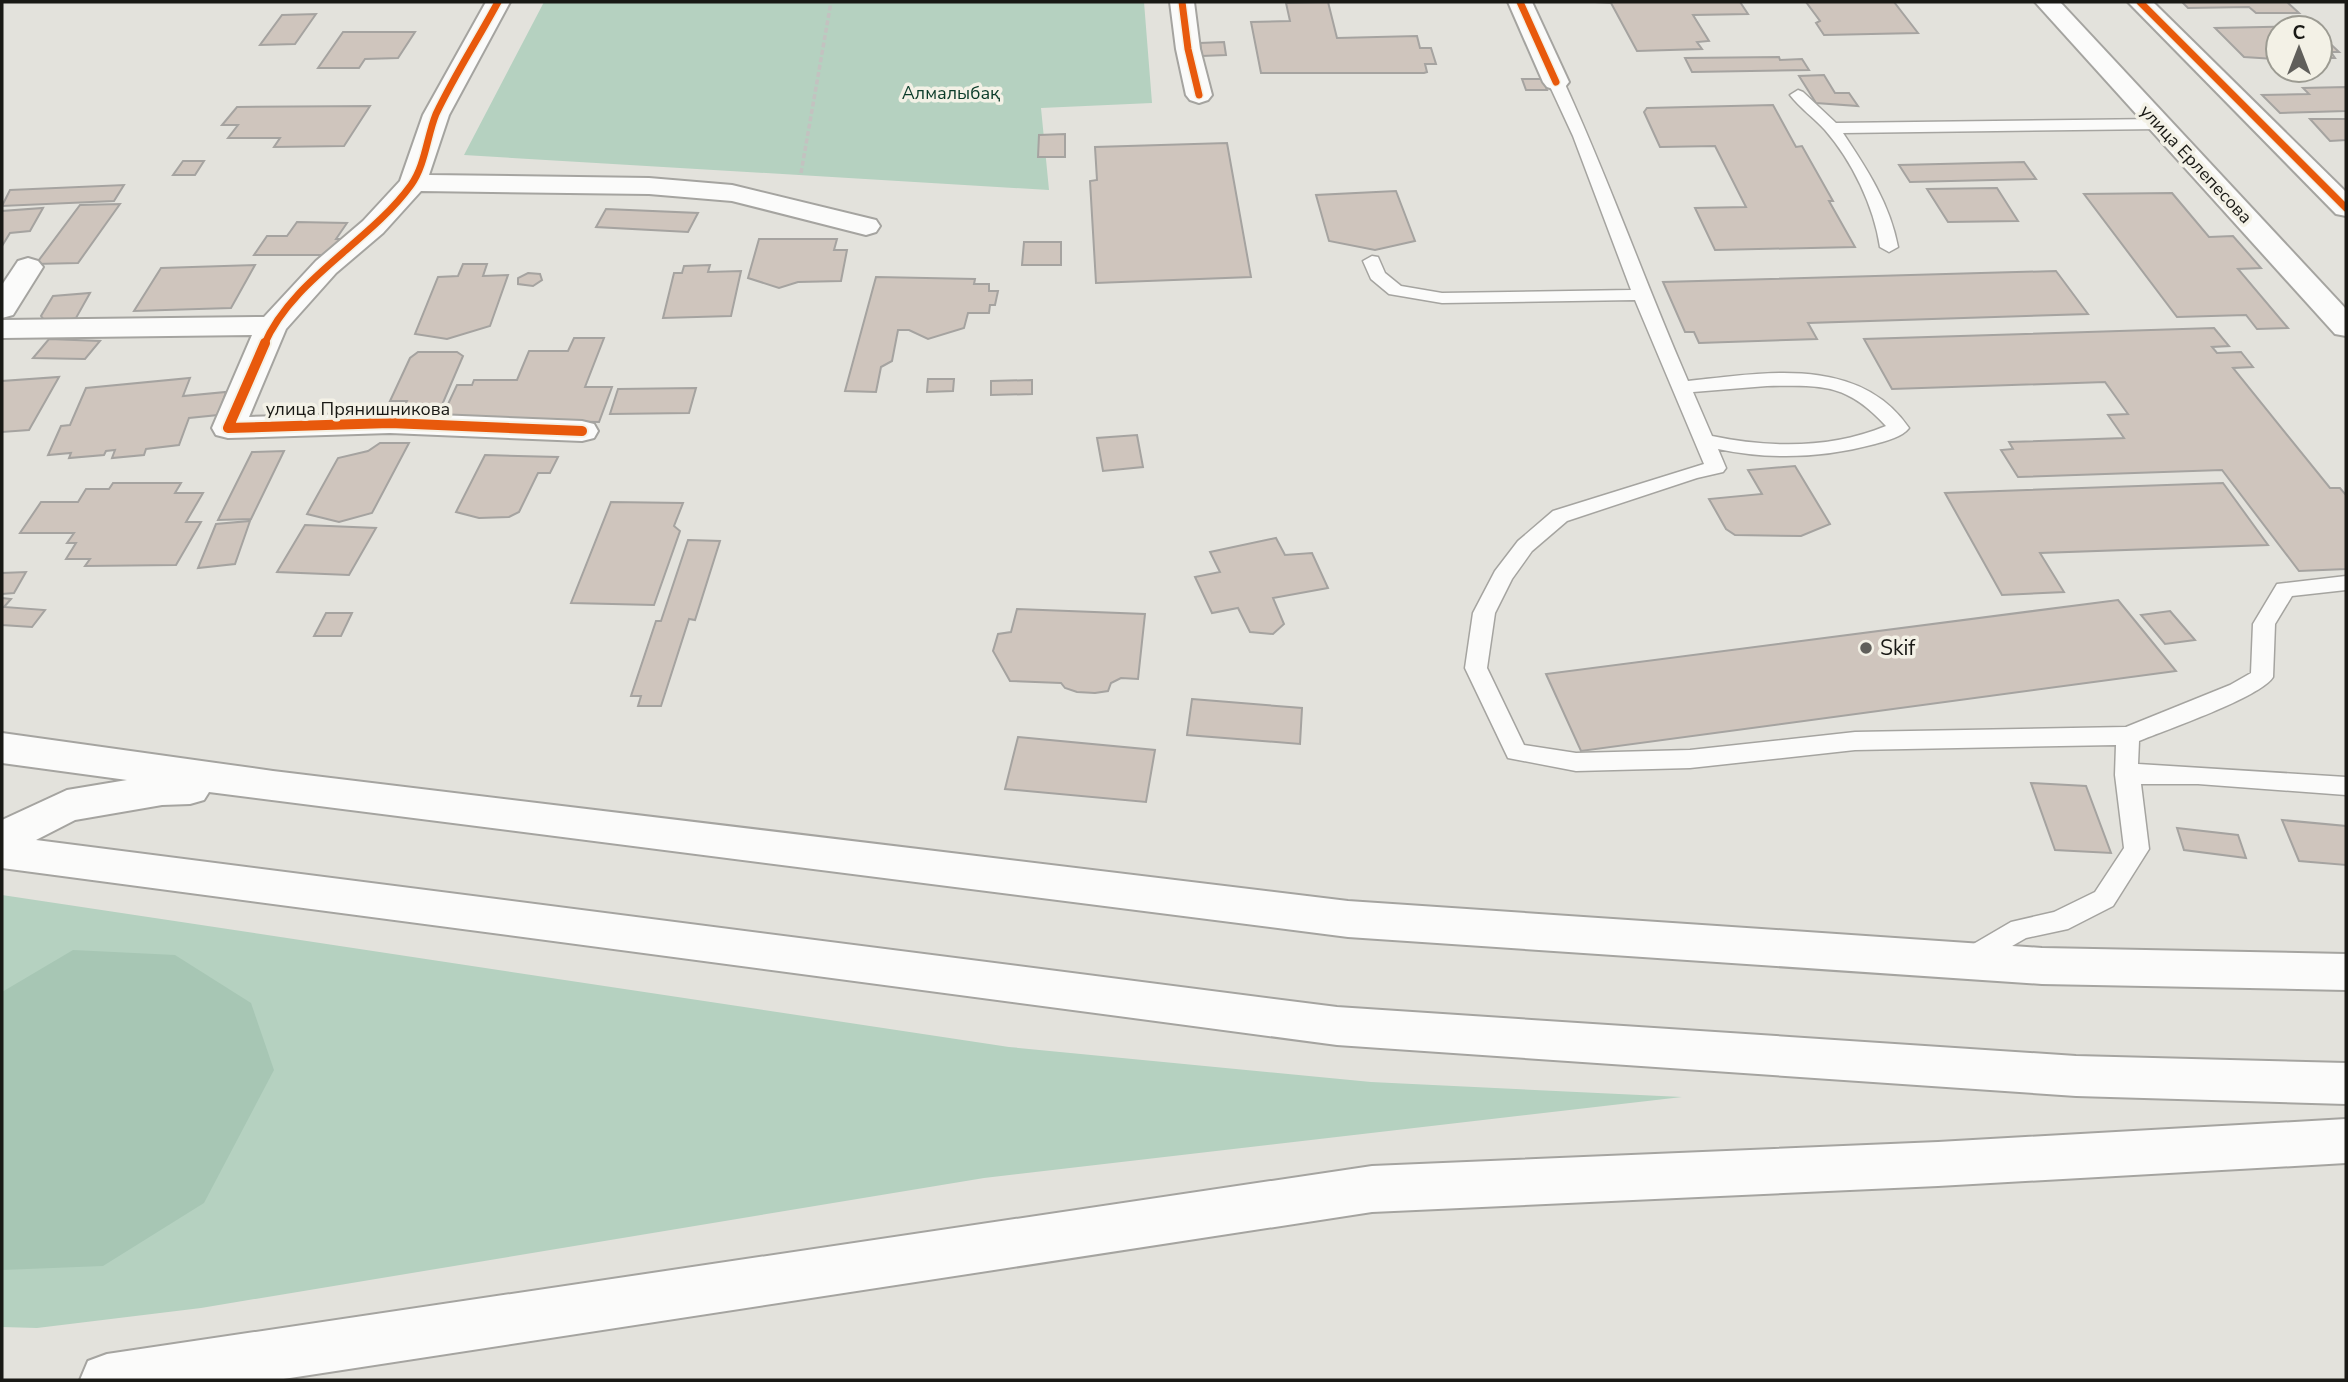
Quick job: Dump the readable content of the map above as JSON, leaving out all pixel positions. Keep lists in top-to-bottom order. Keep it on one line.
{"streets":{"main road":["улица Ерлепесова","улица Прянишникова"]},"parks":["Алмалыбақ"],"places":["Skif"],"north":"top"}
